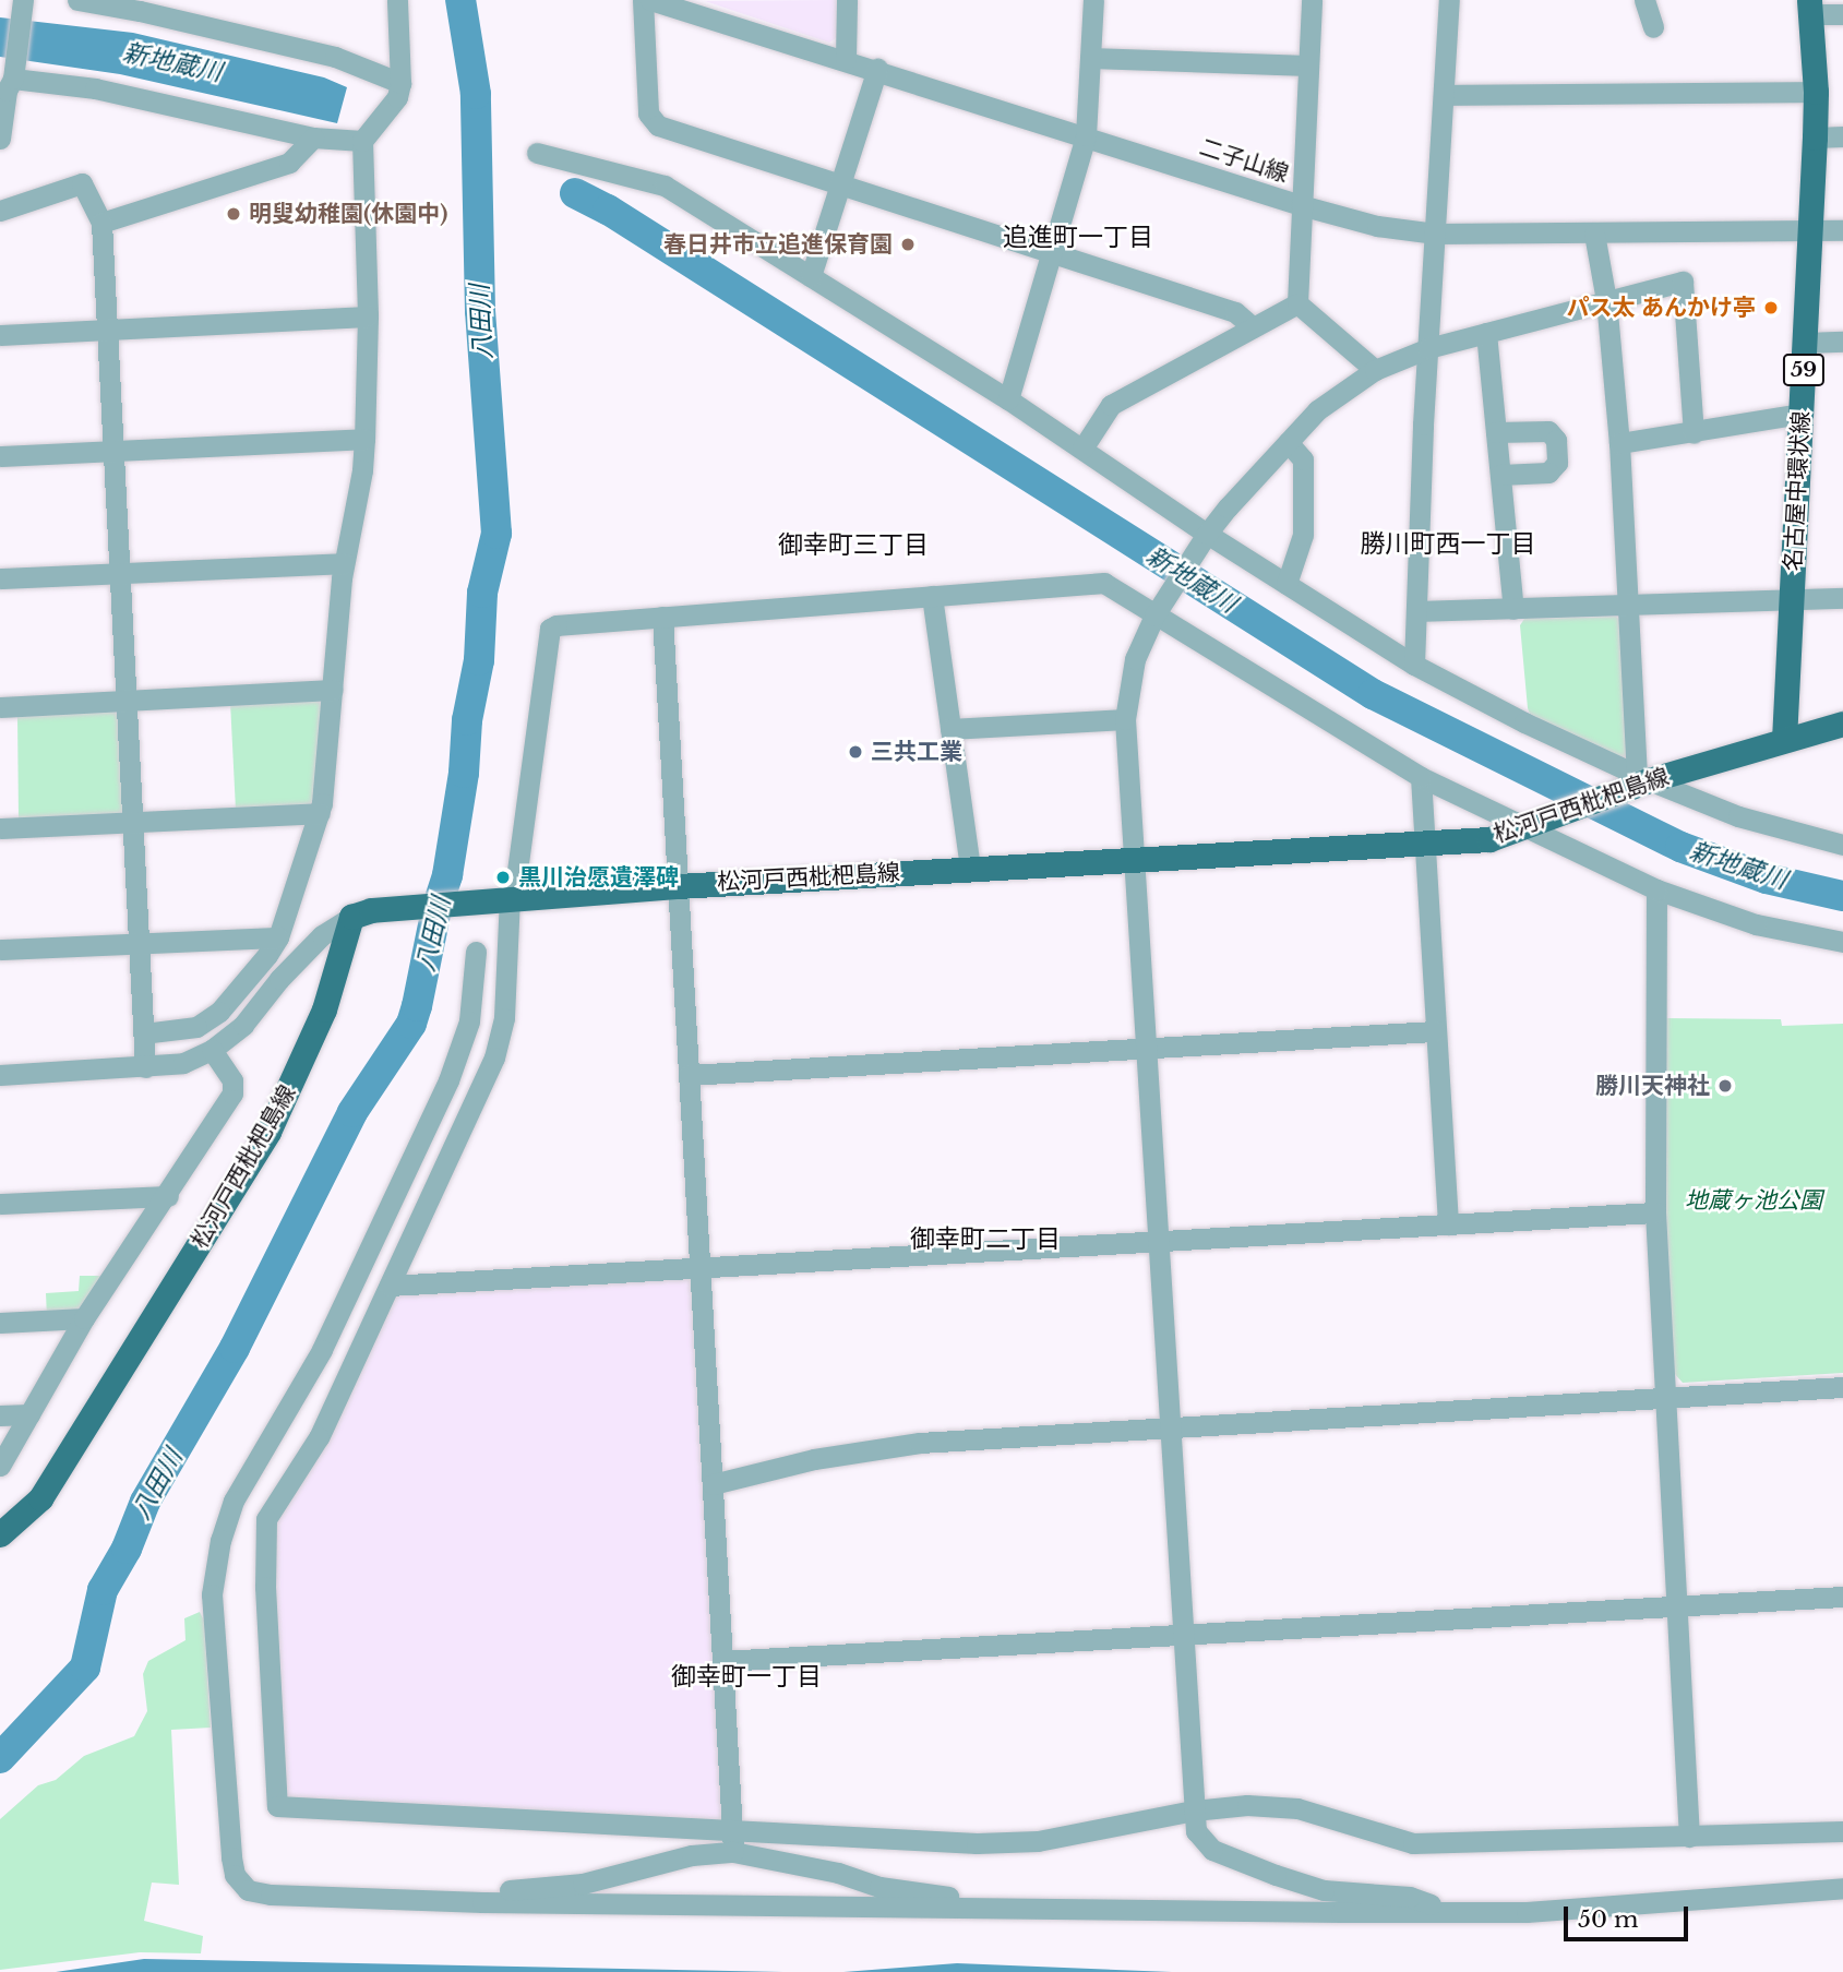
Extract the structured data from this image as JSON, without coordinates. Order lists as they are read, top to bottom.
{
  "streets": {
    "main road": ["59", "名古屋中環状線", "松河戸西枇杷島線"],
    "street": ["二子山線"]
  },
  "crossings": [
    ["二子山線", "名古屋中環状線"],
    ["名古屋中環状線", "松河戸西枇杷島線"]
  ],
  "districts": [
    "追進町一丁目",
    "勝川町西一丁目",
    "御幸町三丁目",
    "御幸町二丁目",
    "御幸町一丁目"
  ],
  "water": ["新地蔵川", "八田川"],
  "parks": ["地蔵ヶ池公園"],
  "places": [
    "明叟幼稚園(休園中)",
    "春日井市立追進保育園",
    "パス太 あんかけ亭",
    "三共工業",
    "黒川治愿遺澤碑",
    "勝川天神社"
  ],
  "scale_bar": "50 m"
}
